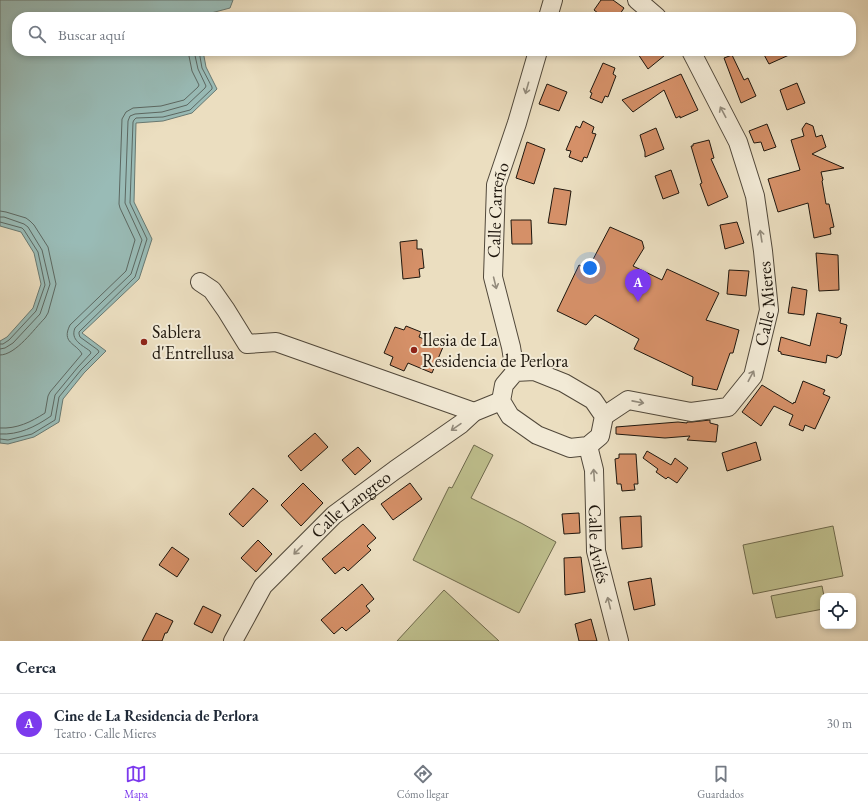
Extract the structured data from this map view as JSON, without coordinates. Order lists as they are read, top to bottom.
{
  "streets": {
    "street": [
      "Calle Carreño",
      "Calle Mieres",
      "Calle Langreo",
      "Calle Avilés"
    ]
  },
  "one_way": ["Calle Carreño", "Calle Langreo", "Calle Avilés"],
  "places": ["Sablera d'Entrellusa", "Ilesia de La Residencia de Perlora"],
  "page": {
    "search": "Buscar aquí",
    "pins": "A",
    "heading": "Cerca",
    "list": [
      {
        "mark": "A",
        "name": "Cine de La Residencia de Perlora",
        "note": "Teatro · Calle Mieres",
        "value": "30 m"
      }
    ],
    "nav": ["Mapa", "Cómo llegar", "Guardados"]
  }
}
